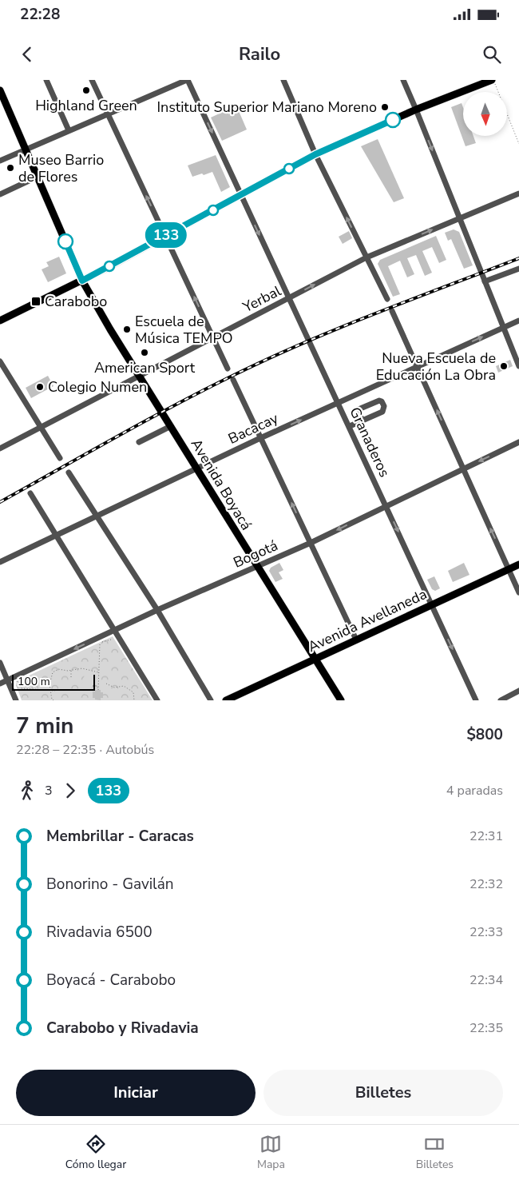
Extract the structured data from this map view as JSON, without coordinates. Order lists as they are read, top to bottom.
{
  "streets": {
    "main road": ["Avenida Boyacá", "Avenida Avellaneda"],
    "street": [
      "Yerbal",
      "Bacacay",
      "Granaderos",
      "Bogotá"
    ]
  },
  "crossings": [
    ["Yerbal", "Granaderos"],
    ["Yerbal", "Avenida Boyacá"],
    ["Bacacay", "Granaderos"],
    ["Bacacay", "Avenida Boyacá"],
    ["Granaderos", "Bogotá"],
    ["Granaderos", "Avenida Avellaneda"],
    ["Avenida Boyacá", "Bogotá"],
    ["Avenida Boyacá", "Avenida Avellaneda"]
  ],
  "one_way": ["Granaderos", "Bogotá"],
  "places": {
    "other": [
      "Highland Green",
      "Instituto Superior Mariano Moreno",
      "Museo Barrio de Flores",
      "Escuela de Música TEMPO",
      "American Sport",
      "Nueva Escuela de Educación La Obra",
      "Colegio Numen"
    ],
    "transit": ["Carabobo"]
  },
  "lines": ["bus line 133"],
  "scale_bar": "100 m",
  "north": "bottom",
  "page": {
    "status": "22:28",
    "header": "Railo",
    "on_map": "133",
    "scale": "100 m",
    "heading": ["7 min", "22:28 – 22:35 · Autobús", "$800"],
    "legs": ["3", "133", "4 paradas"],
    "list": [
      {
        "name": "Membrillar - Caracas",
        "value": "22:31"
      },
      {
        "name": "Bonorino - Gavilán",
        "value": "22:32"
      },
      {
        "name": "Rivadavia 6500",
        "value": "22:33"
      },
      {
        "name": "Boyacá - Carabobo",
        "value": "22:34"
      },
      {
        "name": "Carabobo y Rivadavia",
        "value": "22:35"
      }
    ],
    "buttons": ["Iniciar", "Billetes"],
    "tabs": ["Cómo llegar", "Mapa", "Billetes"]
  }
}
